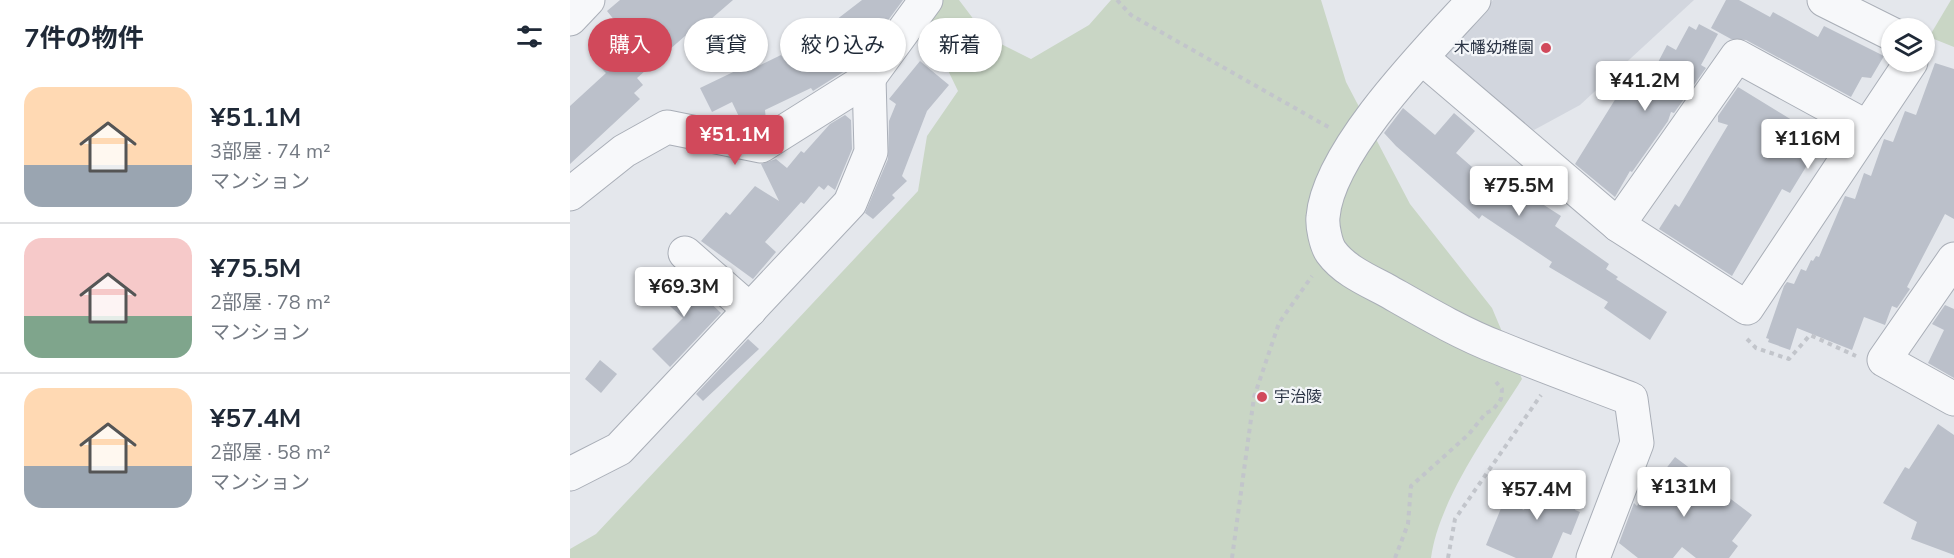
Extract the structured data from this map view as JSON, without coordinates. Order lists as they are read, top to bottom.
{
  "places": ["木幡幼稚園", "宇治陵"],
  "page": {
    "heading": "7件の物件",
    "chip": [
      "購入",
      "賃貸",
      "絞り込み",
      "新着"
    ],
    "price": [
      "¥41.2M",
      "¥51.1M",
      "¥116M",
      "¥75.5M",
      "¥69.3M",
      "¥131M",
      "¥57.4M"
    ],
    "list": [
      {
        "name": "¥51.1M",
        "note": "3部屋 · 74 m² · マンション"
      },
      {
        "name": "¥75.5M",
        "note": "2部屋 · 78 m² · マンション"
      },
      {
        "name": "¥57.4M",
        "note": "2部屋 · 58 m² · マンション"
      }
    ]
  }
}
